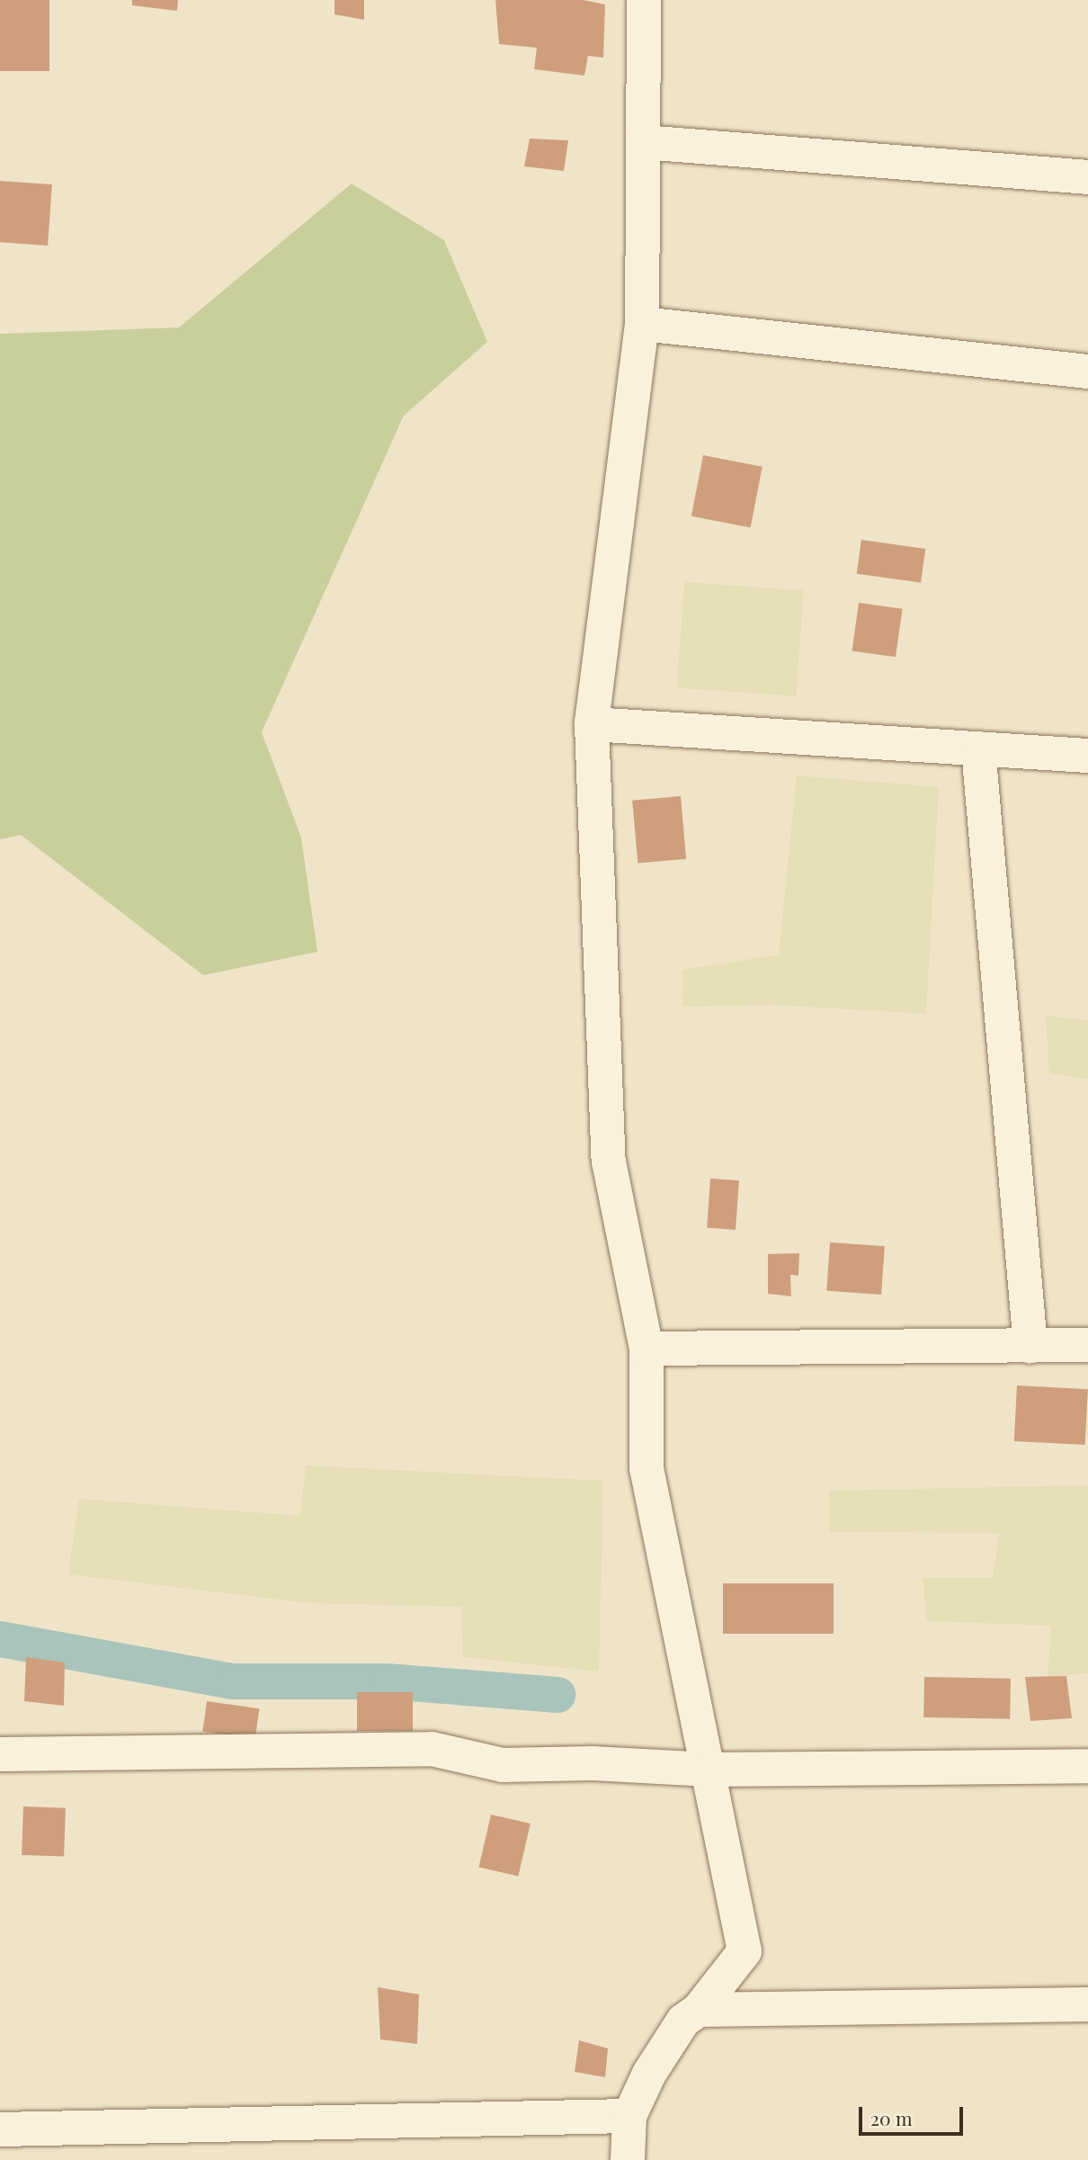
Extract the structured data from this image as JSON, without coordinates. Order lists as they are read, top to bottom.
{
  "scale_bar": "20 m"
}
